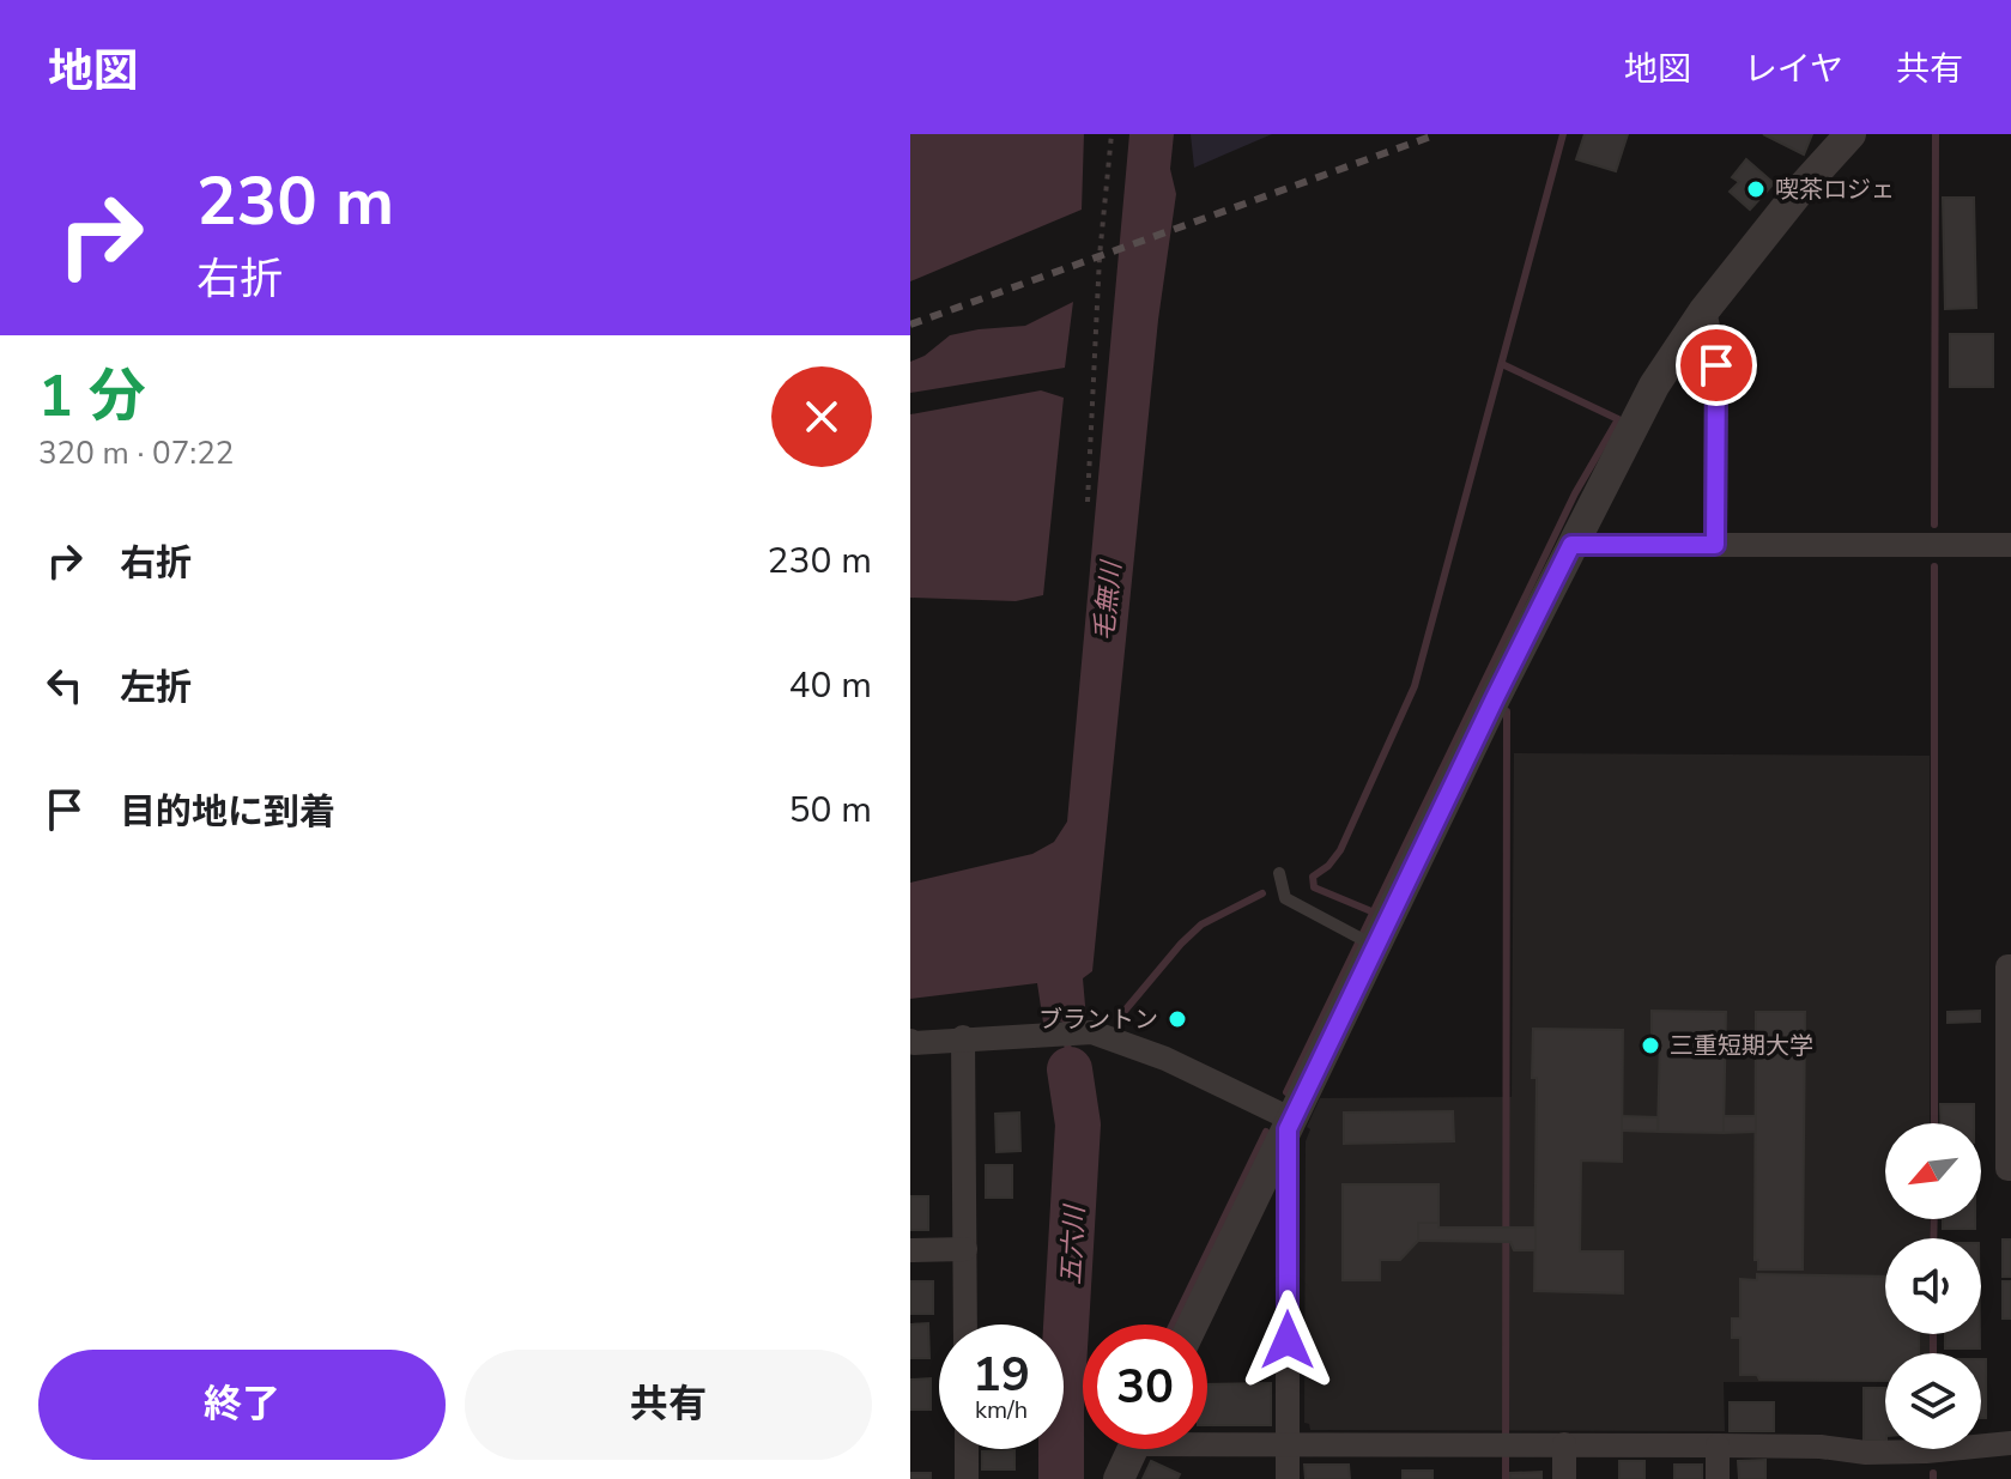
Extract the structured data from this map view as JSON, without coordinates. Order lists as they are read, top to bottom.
{
  "water": ["毛無川", "五六川"],
  "places": ["喫茶ロジェ", "ブラントン", "三重短期大学"],
  "north": "bottom left",
  "page": {
    "header": "地図",
    "nav": ["地図", "レイヤ", "共有"],
    "turn": ["230 m", "右折"],
    "heading": ["1 分", "320 m · 07:22"],
    "list": [
      {
        "name": "右折",
        "value": "230 m"
      },
      {
        "name": "左折",
        "value": "40 m"
      },
      {
        "name": "目的地に到着",
        "value": "50 m"
      }
    ],
    "speed": "19 km/h",
    "limit": "30",
    "buttons": ["終了", "共有"]
  }
}
